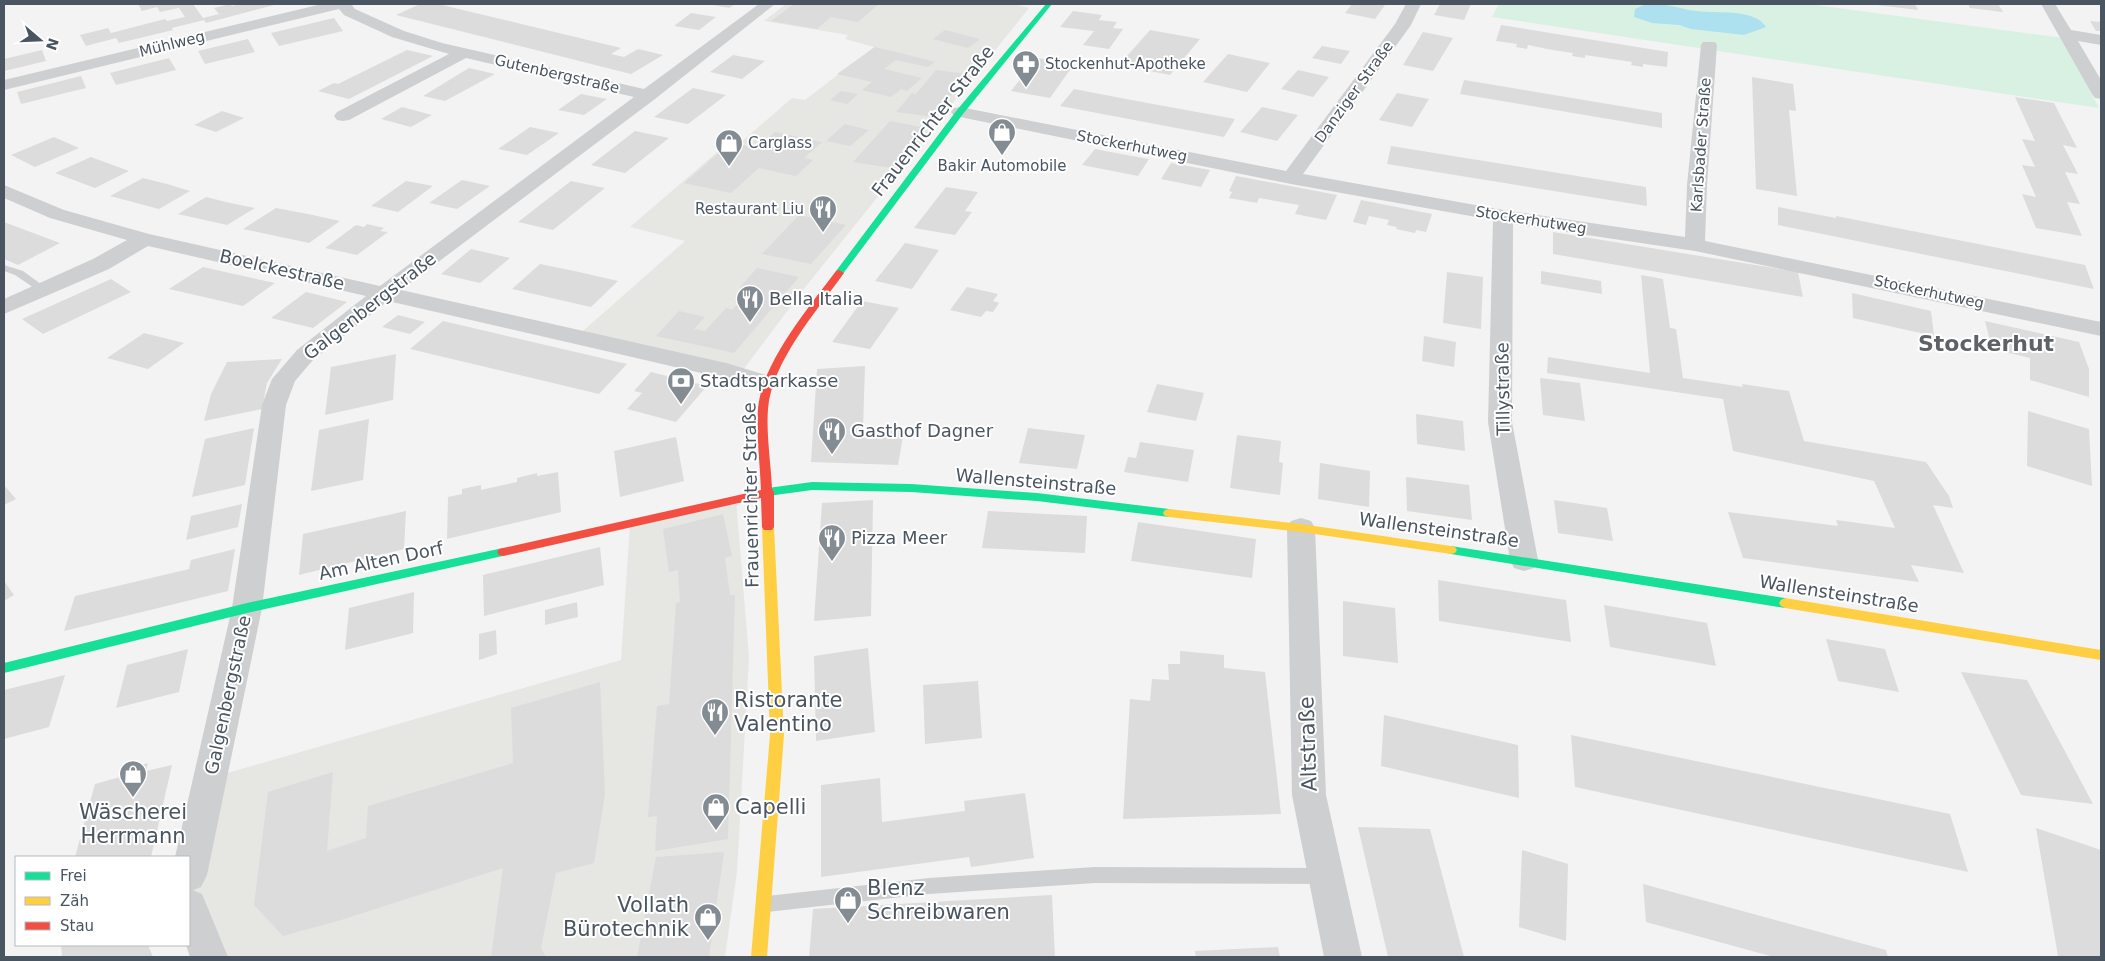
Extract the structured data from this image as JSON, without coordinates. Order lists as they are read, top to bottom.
{
  "streets": {
    "street": [
      "Mühlweg",
      "Gutenbergstraße",
      "Danziger Straße",
      "Frauenrichter Straße",
      "Karlsbader Straße",
      "Stockerhutweg",
      "Boelckestraße",
      "Galgenbergstraße",
      "Tillystraße",
      "Wallensteinstraße",
      "Am Alten Dorf",
      "Altstraße"
    ]
  },
  "crossings": [
    ["Gutenbergstraße", "Galgenbergstraße"],
    ["Danziger Straße", "Stockerhutweg"],
    ["Frauenrichter Straße", "Stockerhutweg"],
    ["Frauenrichter Straße", "Boelckestraße"],
    ["Frauenrichter Straße", "Wallensteinstraße"],
    ["Frauenrichter Straße", "Am Alten Dorf"],
    ["Karlsbader Straße", "Stockerhutweg"],
    ["Stockerhutweg", "Tillystraße"],
    ["Boelckestraße", "Galgenbergstraße"],
    ["Galgenbergstraße", "Am Alten Dorf"],
    ["Tillystraße", "Wallensteinstraße"],
    ["Wallensteinstraße", "Am Alten Dorf"],
    ["Wallensteinstraße", "Altstraße"]
  ],
  "districts": ["Stockerhut"],
  "places": {
    "pharmacy": ["Stockenhut-Apotheke"],
    "shop": [
      "Bakir Automobile",
      "Carglass",
      "Wäscherei Herrmann",
      "Capelli",
      "Blenz Schreibwaren",
      "Vollath Bürotechnik"
    ],
    "restaurant": [
      "Restaurant Liu",
      "Bella Italia",
      "Gasthof Dagner",
      "Pizza Meer",
      "Ristorante Valentino"
    ],
    "bank": ["Stadtsparkasse"]
  },
  "legend": ["Frei", "Zäh", "Stau"],
  "north": "right"
}
